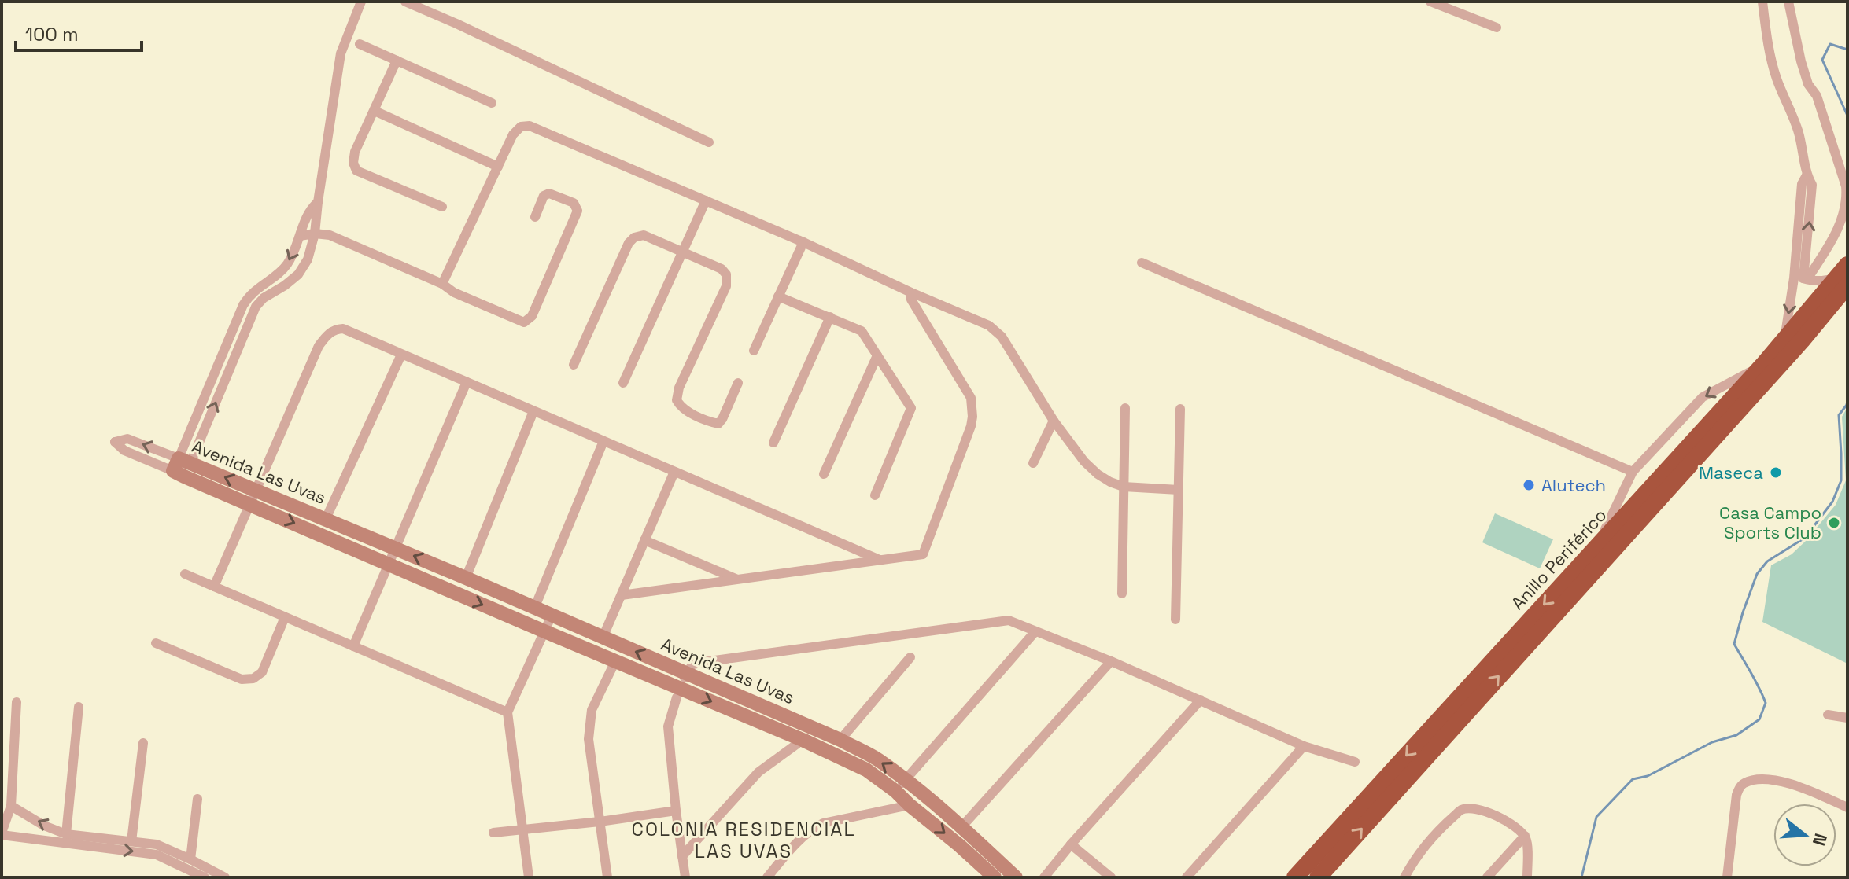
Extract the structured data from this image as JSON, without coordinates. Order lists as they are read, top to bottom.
{
  "streets": {
    "highway": ["Anillo Periférico"],
    "street": ["Avenida Las Uvas"]
  },
  "districts": ["COLONIA RESIDENCIAL LAS UVAS"],
  "places": ["Maseca", "Alutech", "Casa Campo Sports Club"],
  "scale_bar": "100 m",
  "north": "right"
}
